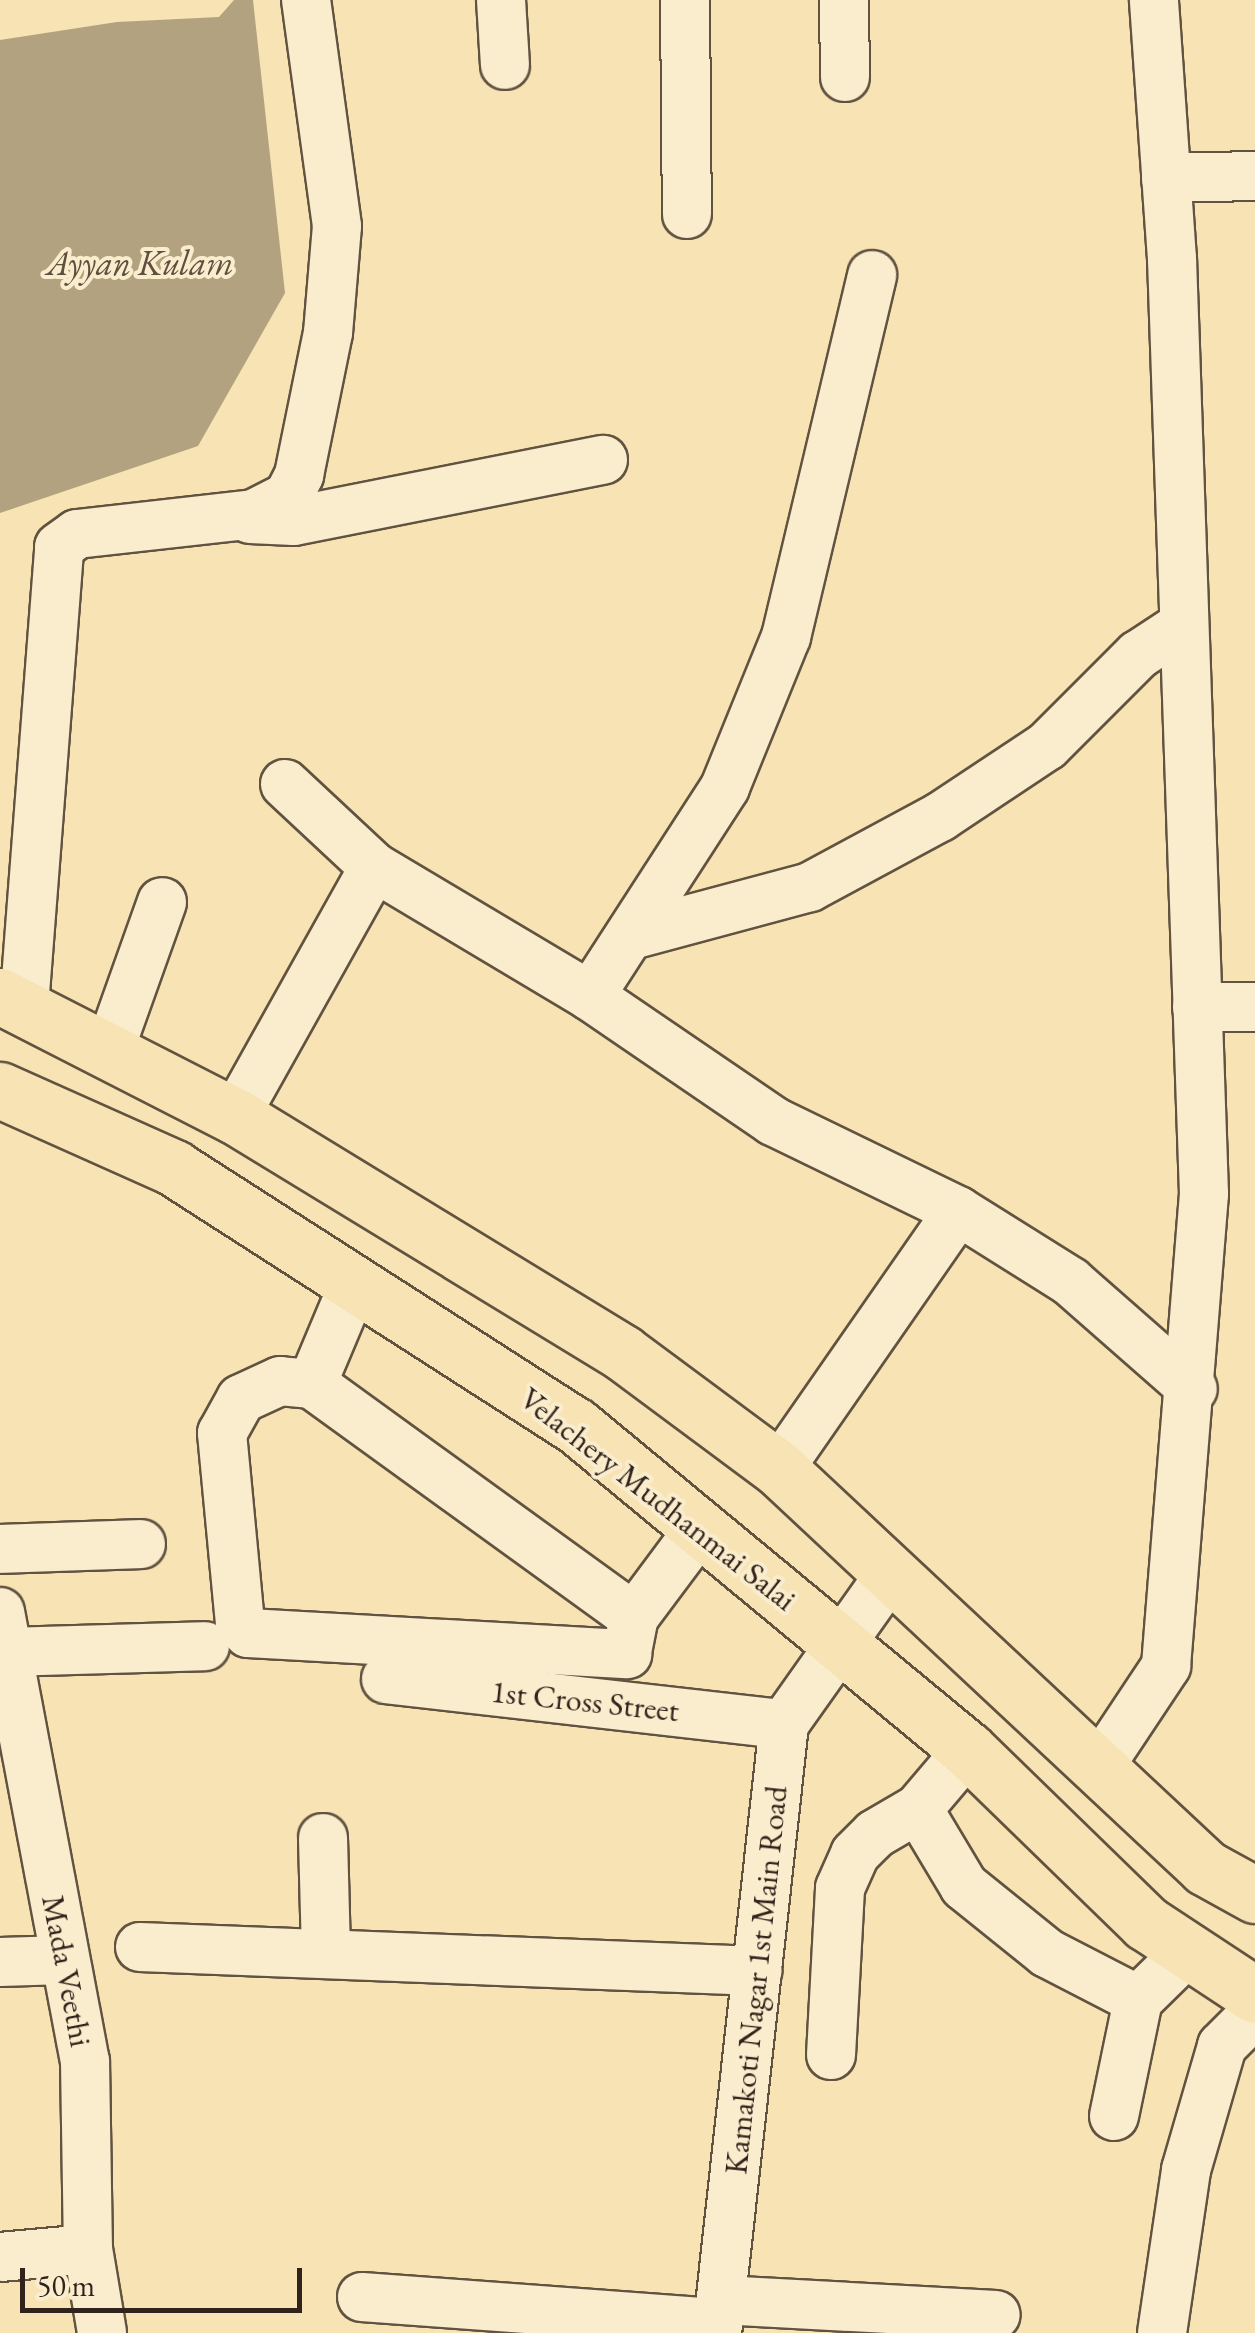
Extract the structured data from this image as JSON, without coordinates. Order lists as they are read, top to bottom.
{
  "streets": {
    "main road": ["Velachery Mudhanmai Salai"],
    "street": ["1st Cross Street", "Mada Veethi", "Kamakoti Nagar 1st Main Road"]
  },
  "crossings": [
    ["Velachery Mudhanmai Salai", "Kamakoti Nagar 1st Main Road"],
    ["1st Cross Street", "Kamakoti Nagar 1st Main Road"]
  ],
  "water": ["Ayyan Kulam"],
  "scale_bar": "50 m"
}
